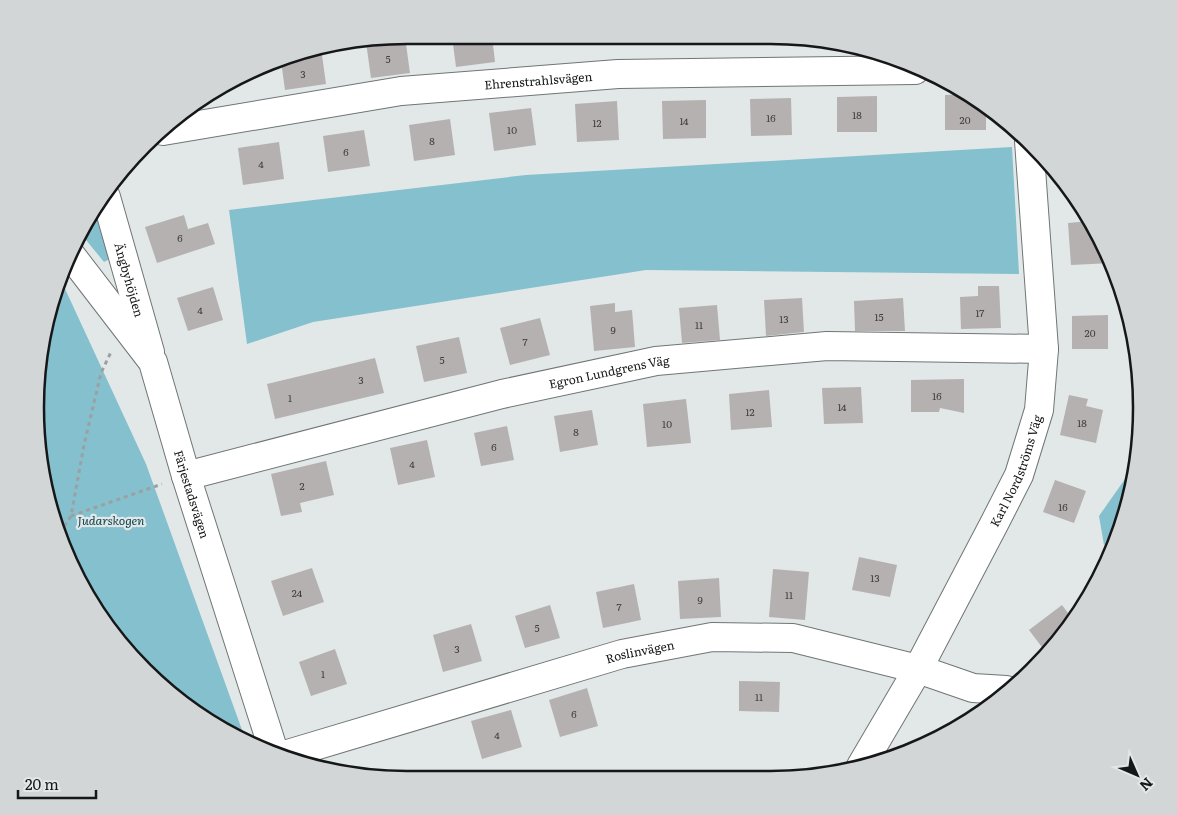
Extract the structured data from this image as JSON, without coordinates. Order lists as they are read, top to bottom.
{
  "streets": {
    "street": [
      "Ehrenstrahlsvägen",
      "Ängbyhöjden",
      "Egron Lundgrens Väg",
      "Karl Nordströms Väg",
      "Färjestadsvägen",
      "Roslinvägen"
    ]
  },
  "crossings": [
    ["Ängbyhöjden", "Färjestadsvägen"],
    ["Egron Lundgrens Väg", "Karl Nordströms Väg"],
    ["Egron Lundgrens Väg", "Färjestadsvägen"],
    ["Karl Nordströms Väg", "Roslinvägen"]
  ],
  "parks": ["Judarskogen"],
  "house_numbers": [
    "5",
    "3",
    "18",
    "16",
    "20",
    "14",
    "12",
    "10",
    "8",
    "6",
    "4",
    "6",
    "4",
    "17",
    "15",
    "13",
    "11",
    "9",
    "20",
    "7",
    "5",
    "3",
    "16",
    "1",
    "14",
    "12",
    "18",
    "10",
    "8",
    "6",
    "4",
    "2",
    "16",
    "13",
    "24",
    "11",
    "9",
    "7",
    "5",
    "3",
    "1",
    "11",
    "6",
    "4"
  ],
  "scale_bar": "20 m",
  "north": "bottom right"
}
